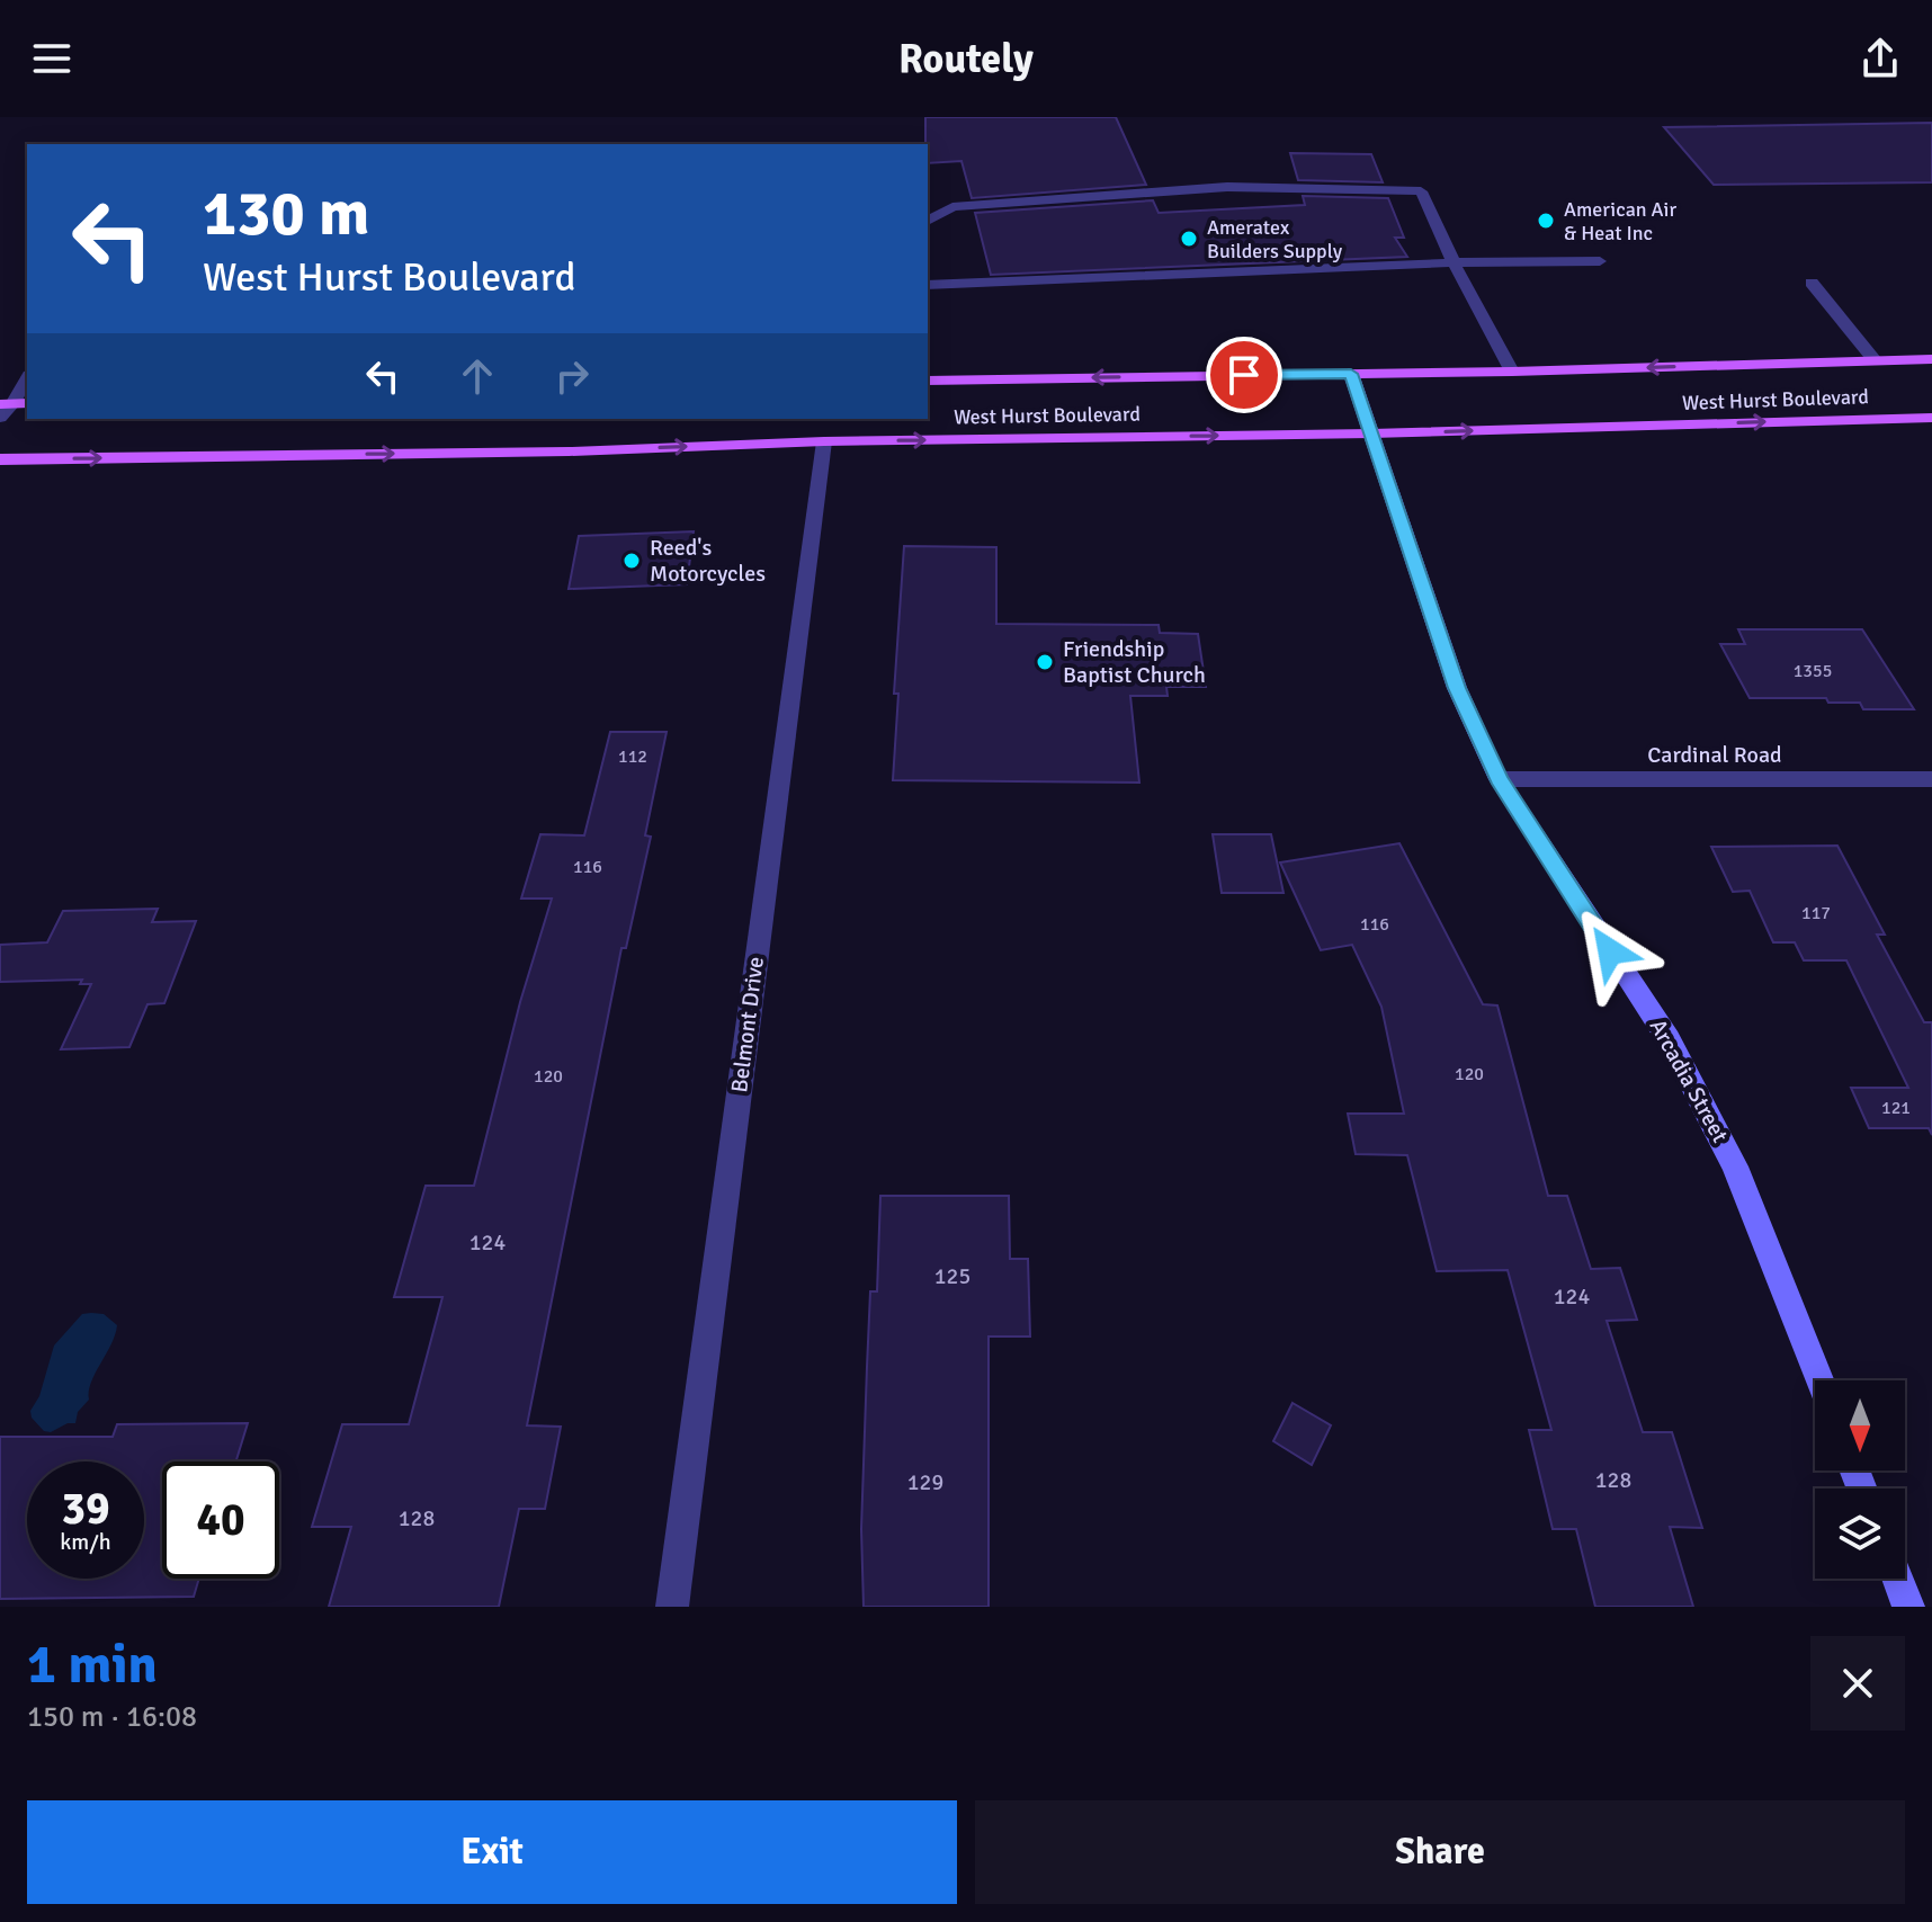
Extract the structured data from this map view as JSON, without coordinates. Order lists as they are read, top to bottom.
{
  "streets": {
    "main road": ["West Hurst Boulevard"],
    "street": ["Cardinal Road", "Belmont Drive", "Arcadia Street"]
  },
  "crossings": [
    ["West Hurst Boulevard", "Belmont Drive"],
    ["West Hurst Boulevard", "Arcadia Street"],
    ["Cardinal Road", "Arcadia Street"]
  ],
  "places": [
    "American Air & Heat Inc",
    "Ameratex Builders Supply",
    "Reed's Motorcycles",
    "Friendship Baptist Church"
  ],
  "house_numbers": [
    "1355",
    "112",
    "116",
    "117",
    "116",
    "120",
    "120",
    "121",
    "124",
    "125",
    "124",
    "128",
    "129",
    "128"
  ],
  "north": "bottom",
  "page": {
    "header": "Routely",
    "turn": ["130 m", "West Hurst Boulevard"],
    "speed": "39 km/h",
    "limit": "40",
    "heading": ["1 min", "150 m · 16:08"],
    "buttons": ["Exit", "Share"]
  }
}
